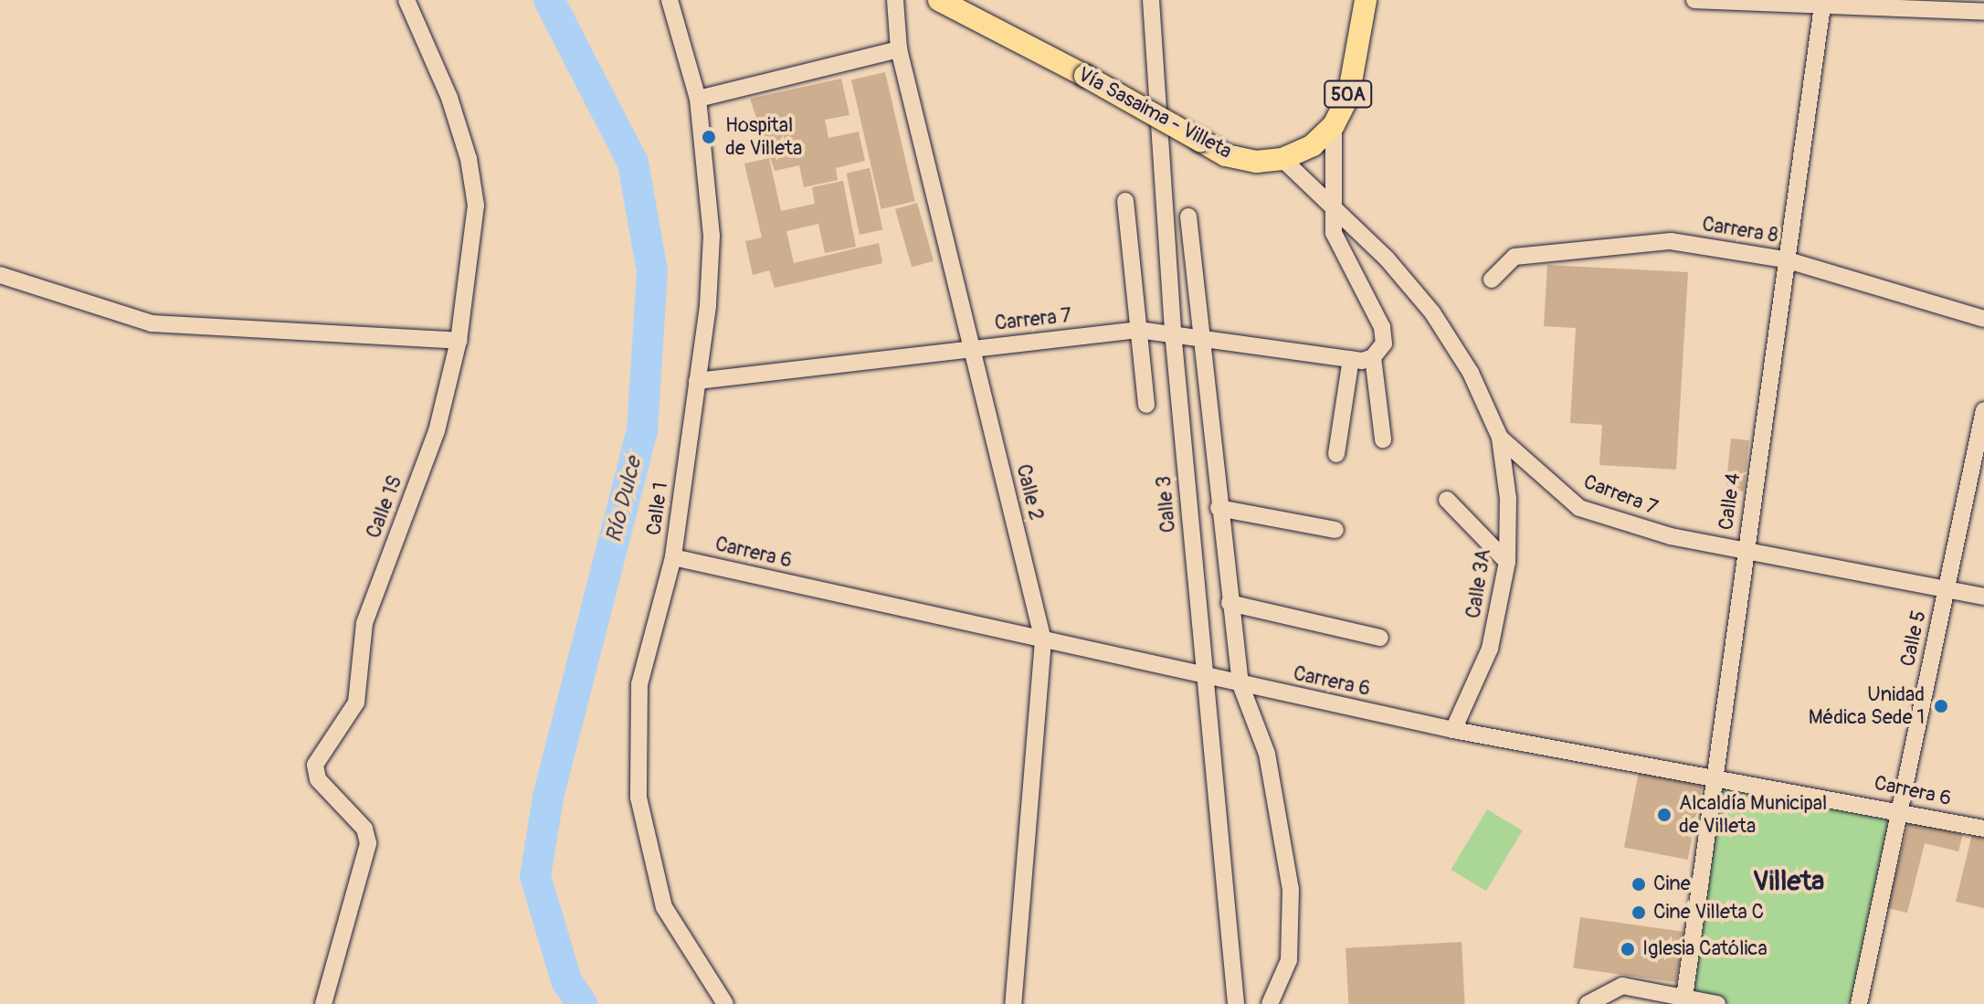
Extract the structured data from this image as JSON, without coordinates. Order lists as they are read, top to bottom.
{
  "streets": {
    "main road": ["50A", "Vía Sasaima - Villeta"],
    "street": [
      "Carrera 8",
      "Carrera 7",
      "Calle 2",
      "Calle 4",
      "Calle 3",
      "Calle 1S",
      "Calle 1",
      "Carrera 6",
      "Calle 3A",
      "Calle 5"
    ]
  },
  "crossings": [
    ["Vía Sasaima - Villeta", "Carrera 7"],
    ["Carrera 8", "Calle 4"],
    ["Carrera 7", "Calle 2"],
    ["Carrera 7", "Calle 4"],
    ["Carrera 7", "Calle 3"],
    ["Carrera 7", "Calle 1"],
    ["Carrera 7", "Calle 3A"],
    ["Carrera 7", "Calle 5"],
    ["Calle 2", "Carrera 6"],
    ["Calle 4", "Carrera 6"],
    ["Calle 3", "Carrera 6"],
    ["Calle 1", "Carrera 6"],
    ["Carrera 6", "Calle 3A"],
    ["Carrera 6", "Calle 5"]
  ],
  "districts": ["Villeta"],
  "water": ["Río Dulce"],
  "places": [
    "Hospital de Villeta",
    "Unidad Médica Sede 1",
    "Alcaldía Municipal de Villeta",
    "Cine",
    "Cine Villeta C",
    "Iglesia Católica"
  ]
}
